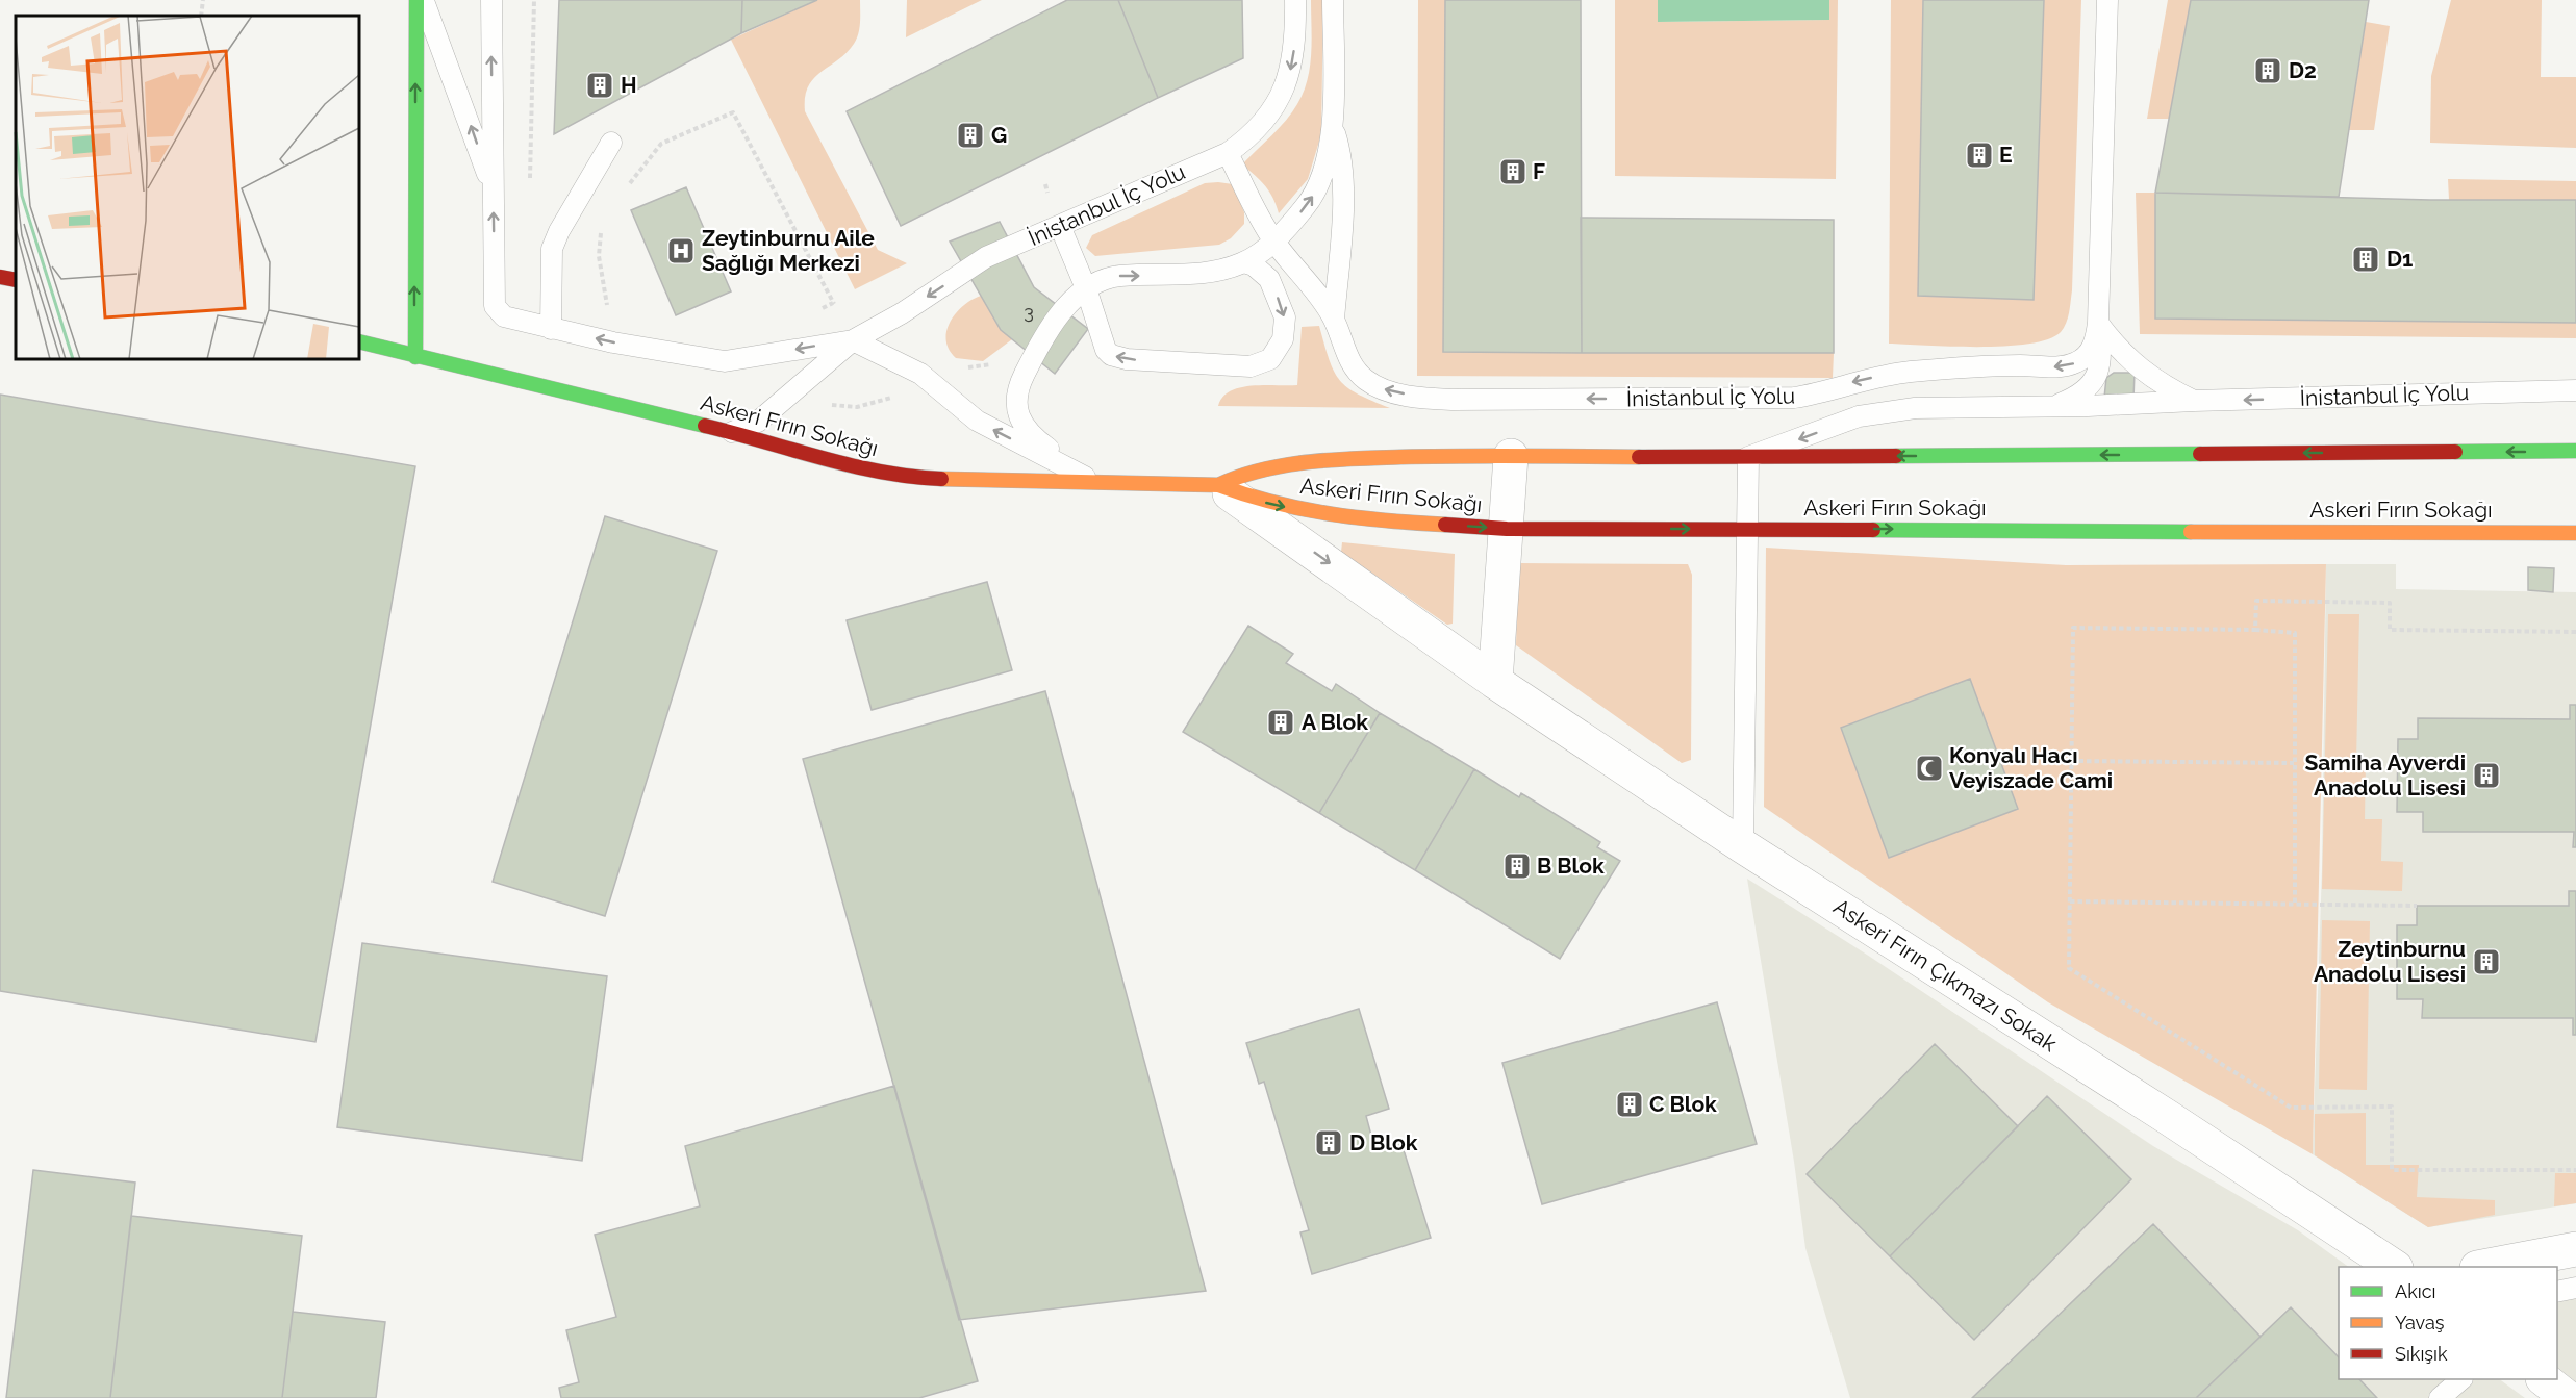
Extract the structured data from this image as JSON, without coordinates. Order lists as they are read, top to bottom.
{
  "streets": {
    "street": ["Askeri Fırın Sokağı", "Askeri Fırın Çıkmazı Sokak"],
    "lane": ["İnistanbul İç Yolu"]
  },
  "crossings": [
    ["İnistanbul İç Yolu", "Askeri Fırın Sokağı"],
    ["Askeri Fırın Sokağı", "Askeri Fırın Çıkmazı Sokak"]
  ],
  "places": {
    "building": [
      "D2",
      "H",
      "G",
      "E",
      "F",
      "D1",
      "A Blok",
      "Samiha Ayverdi Anadolu Lisesi",
      "B Blok",
      "Zeytinburnu Anadolu Lisesi",
      "C Blok",
      "D Blok"
    ],
    "hospital": ["Zeytinburnu Aile Sağlığı Merkezi"],
    "mosque": ["Konyalı Hacı Veyiszade Cami"]
  },
  "house_numbers": ["3"],
  "legend": ["Akıcı", "Yavaş", "Sıkışık"]
}
